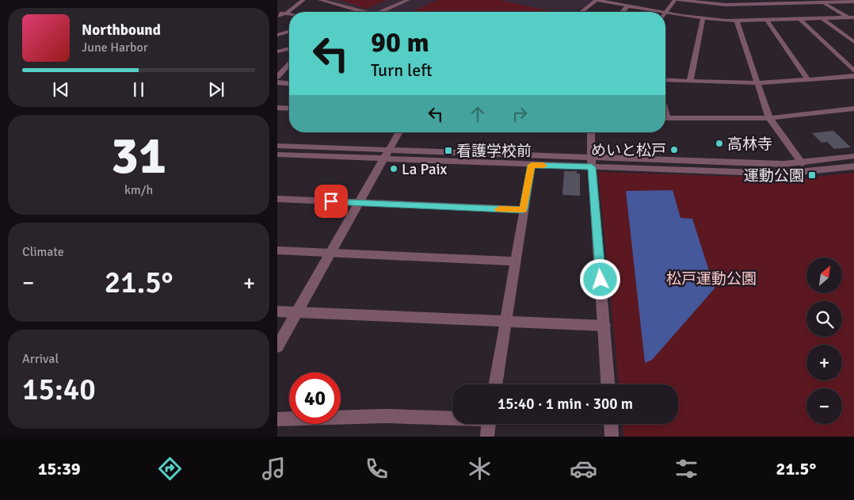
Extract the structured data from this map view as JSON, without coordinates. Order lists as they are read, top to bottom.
{
  "parks": ["松戸運動公園"],
  "places": {
    "other": ["高林寺", "めいと松戸", "La Paix"],
    "transit": ["看護学校前", "運動公園"]
  },
  "north": "top right",
  "page": {
    "turn": ["90 m", "Turn left"],
    "song": ["Northbound", "June Harbor"],
    "tile": [
      ["31", "km/h"],
      "Climate",
      ["Arrival", "15:40"]
    ],
    "map_buttons": ["+", "−"],
    "heat": ["−", "21.5°", "+"],
    "limit": "40",
    "trip": "15:40 · 1 min · 300 m",
    "tabs": ["15:39", "21.5°"]
  }
}
